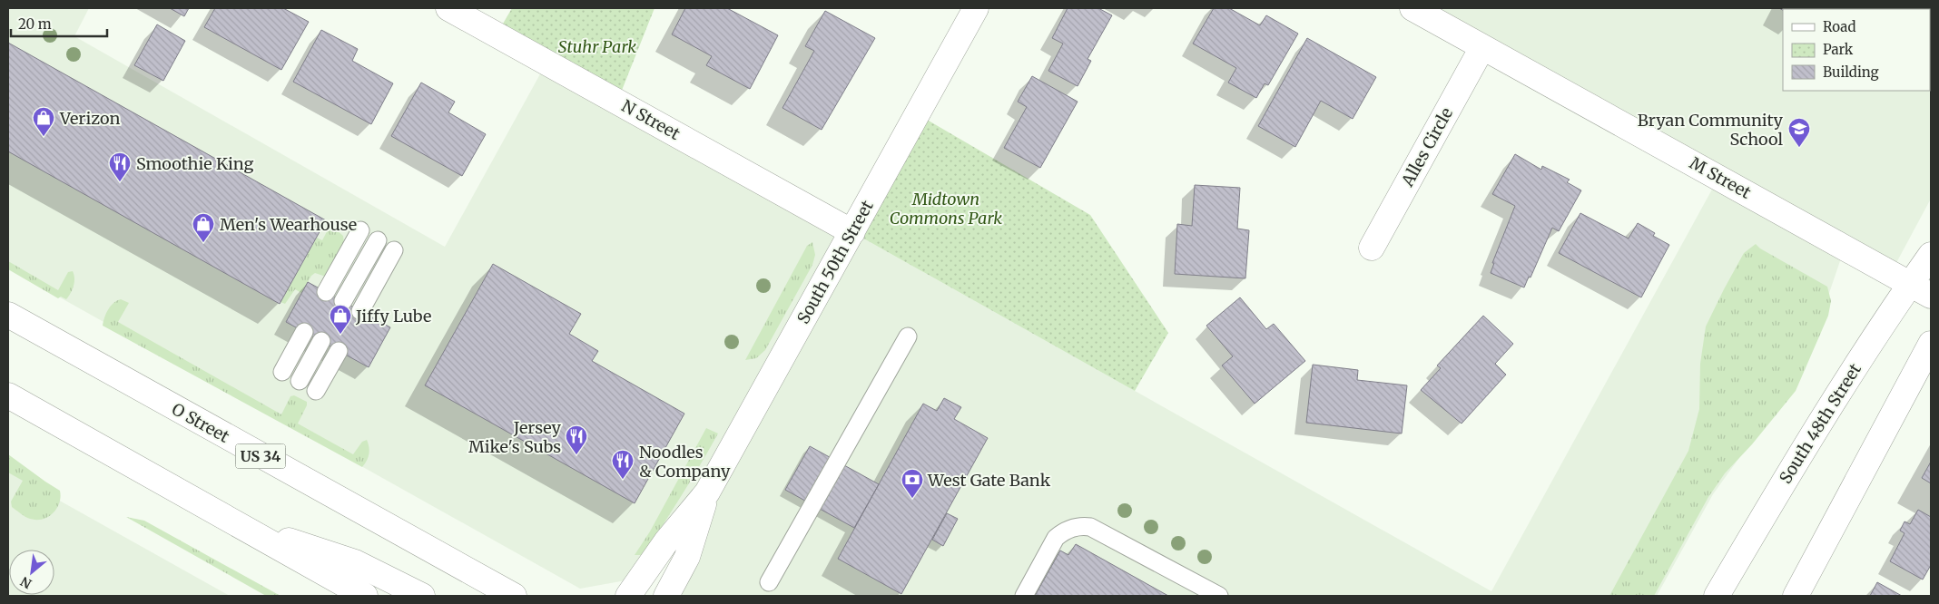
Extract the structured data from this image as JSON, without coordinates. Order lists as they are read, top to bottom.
{
  "streets": {
    "street": [
      "N Street",
      "Alles Circle",
      "M Street",
      "South 50th Street",
      "O Street",
      "South 48th Street",
      "US 34"
    ]
  },
  "crossings": [
    ["N Street", "South 50th Street"],
    ["Alles Circle", "M Street"],
    ["M Street", "South 48th Street"]
  ],
  "parks": ["Stuhr Park", "Midtown Commons Park"],
  "places": {
    "shop": ["Verizon", "Men's Wearhouse", "Jiffy Lube"],
    "school or university": ["Bryan Community School"],
    "restaurant": ["Smoothie King", "Jersey Mike's Subs", "Noodles & Company"],
    "bank": ["West Gate Bank"]
  },
  "legend": ["Road", "Park", "Building"],
  "scale_bar": "20 m",
  "north": "bottom left"
}
